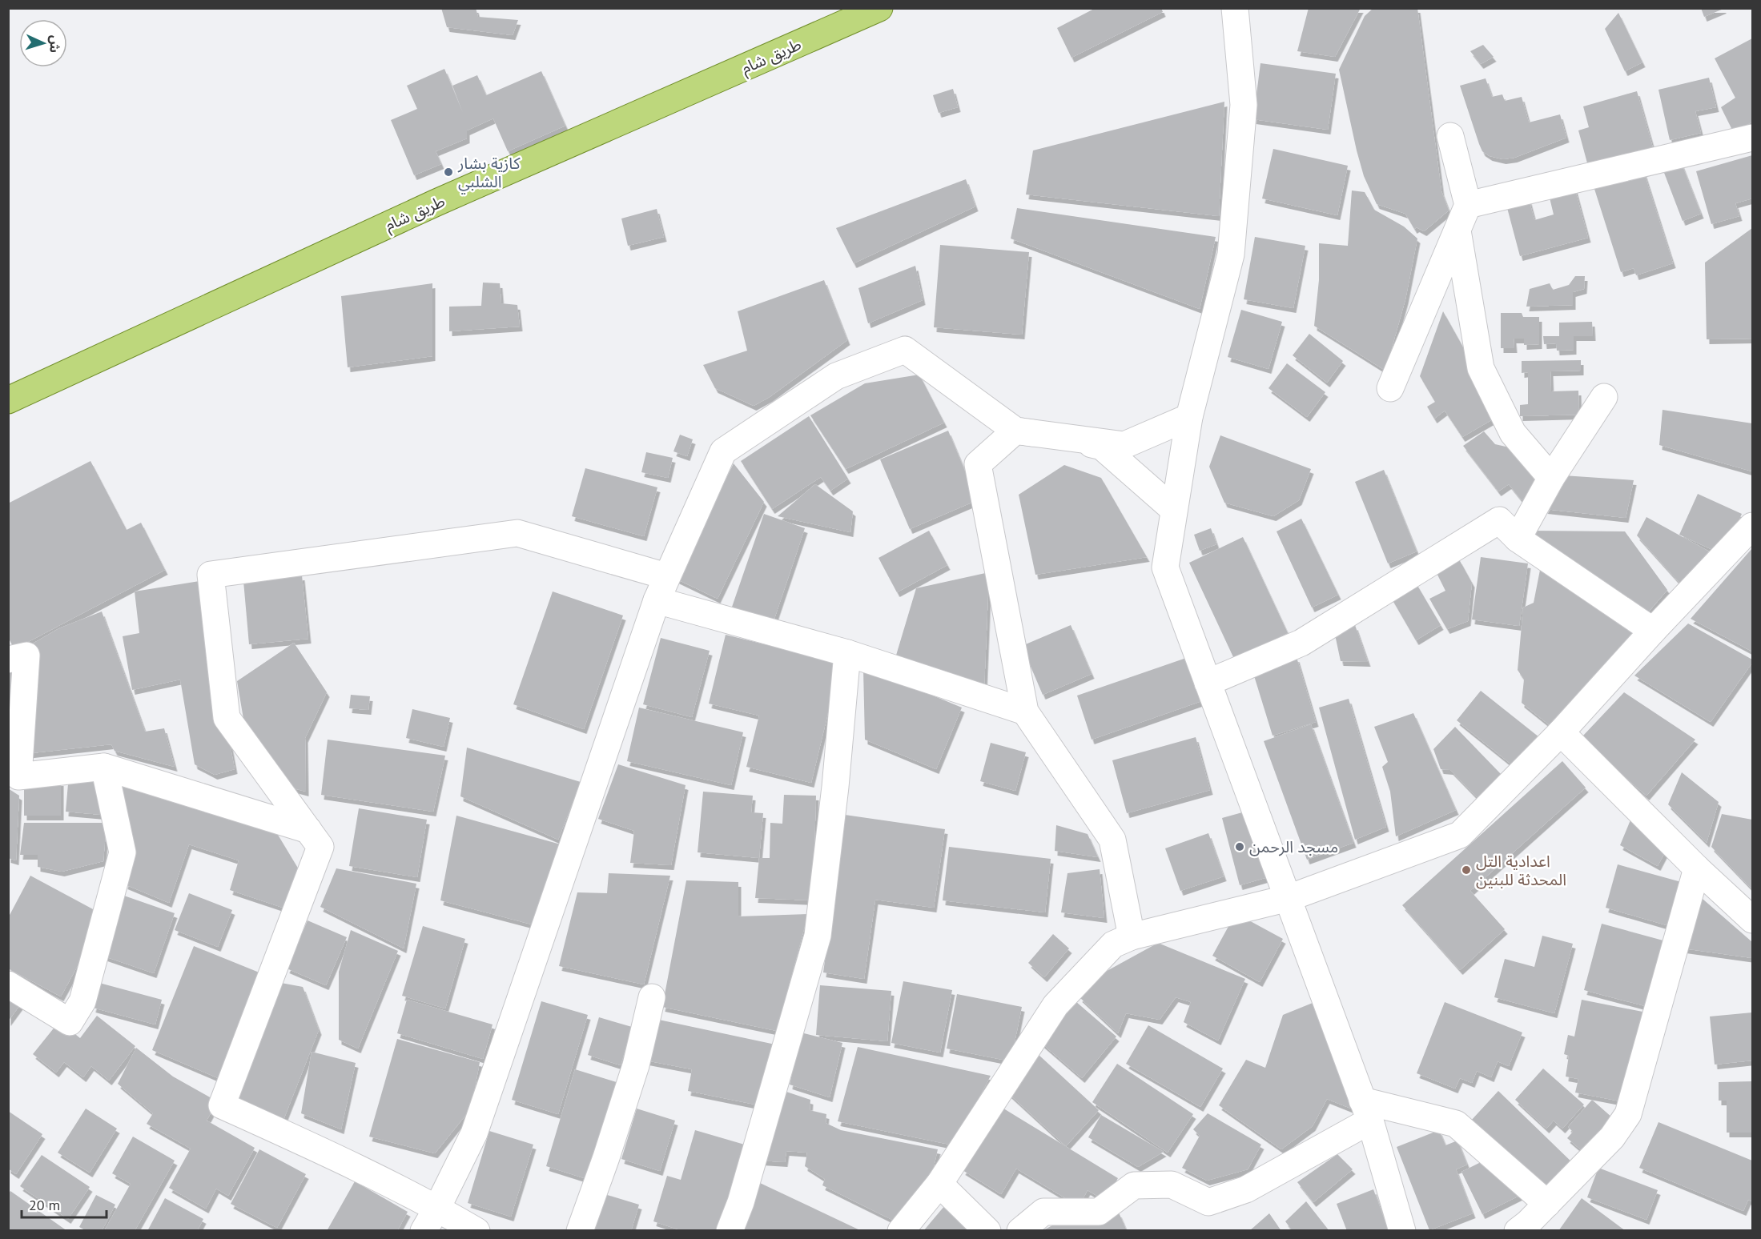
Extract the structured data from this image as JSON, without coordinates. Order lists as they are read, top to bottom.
{
  "streets": {
    "main road": ["طريق شام"]
  },
  "places": ["كازية بشار الشلبي", "مسجد الرحمن", "اعدادية التل المحدثة للبنين"],
  "scale_bar": "20 m",
  "north": "right"
}
